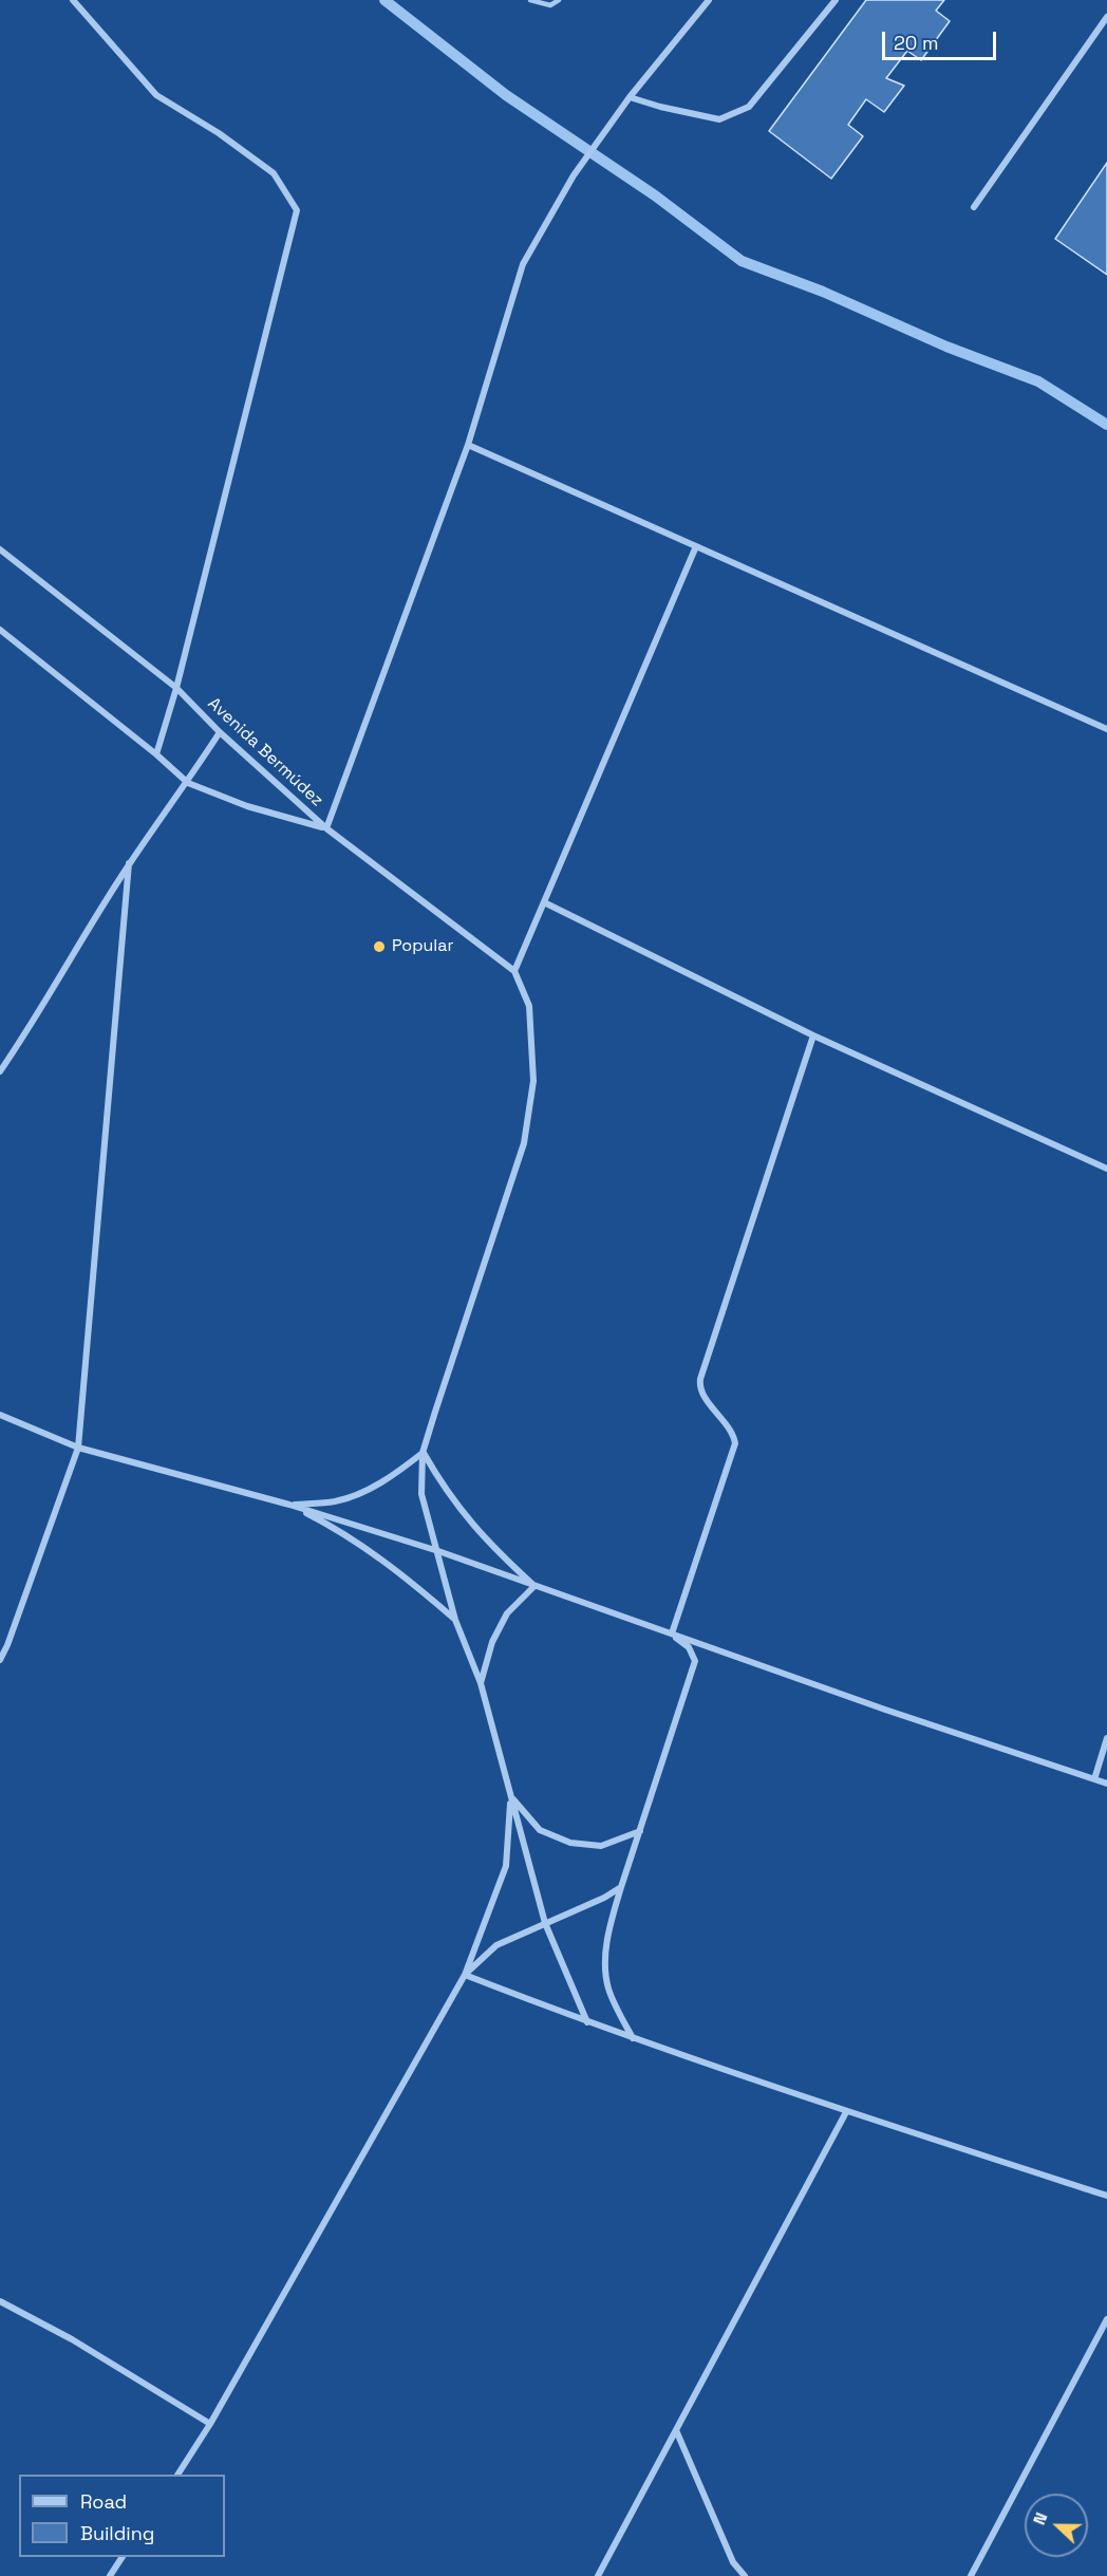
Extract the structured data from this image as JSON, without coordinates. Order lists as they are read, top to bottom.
{
  "streets": {
    "street": ["Avenida Bermúdez"]
  },
  "places": ["Popular"],
  "legend": ["Road", "Building"],
  "scale_bar": "20 m",
  "north": "left"
}
